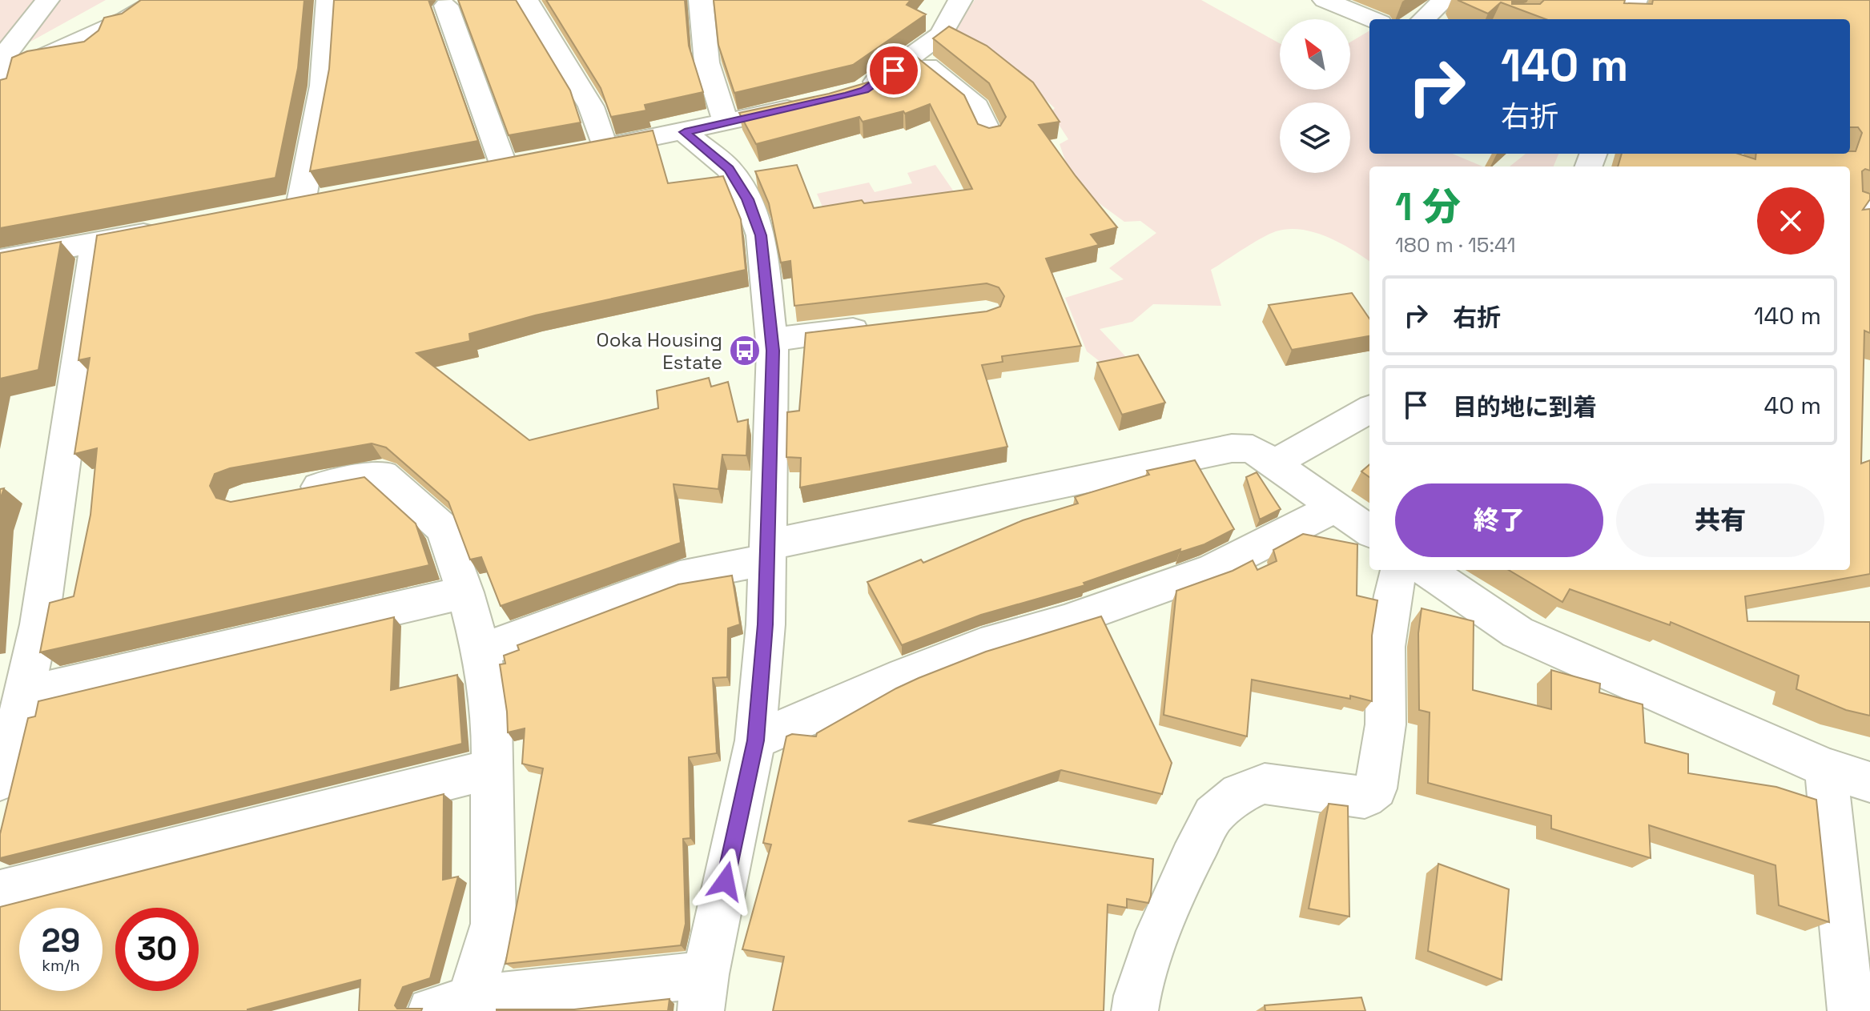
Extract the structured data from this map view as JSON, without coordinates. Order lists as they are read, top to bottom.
{
  "places": {
    "bus stop": ["Ooka Housing Estate"]
  },
  "north": "top left",
  "page": {
    "turn": ["140 m", "右折"],
    "heading": ["1 分", "180 m · 15:41"],
    "list": [
      {
        "name": "右折",
        "value": "140 m"
      },
      {
        "name": "目的地に到着",
        "value": "40 m"
      }
    ],
    "buttons": ["終了", "共有"],
    "speed": "29 km/h",
    "limit": "30"
  }
}
